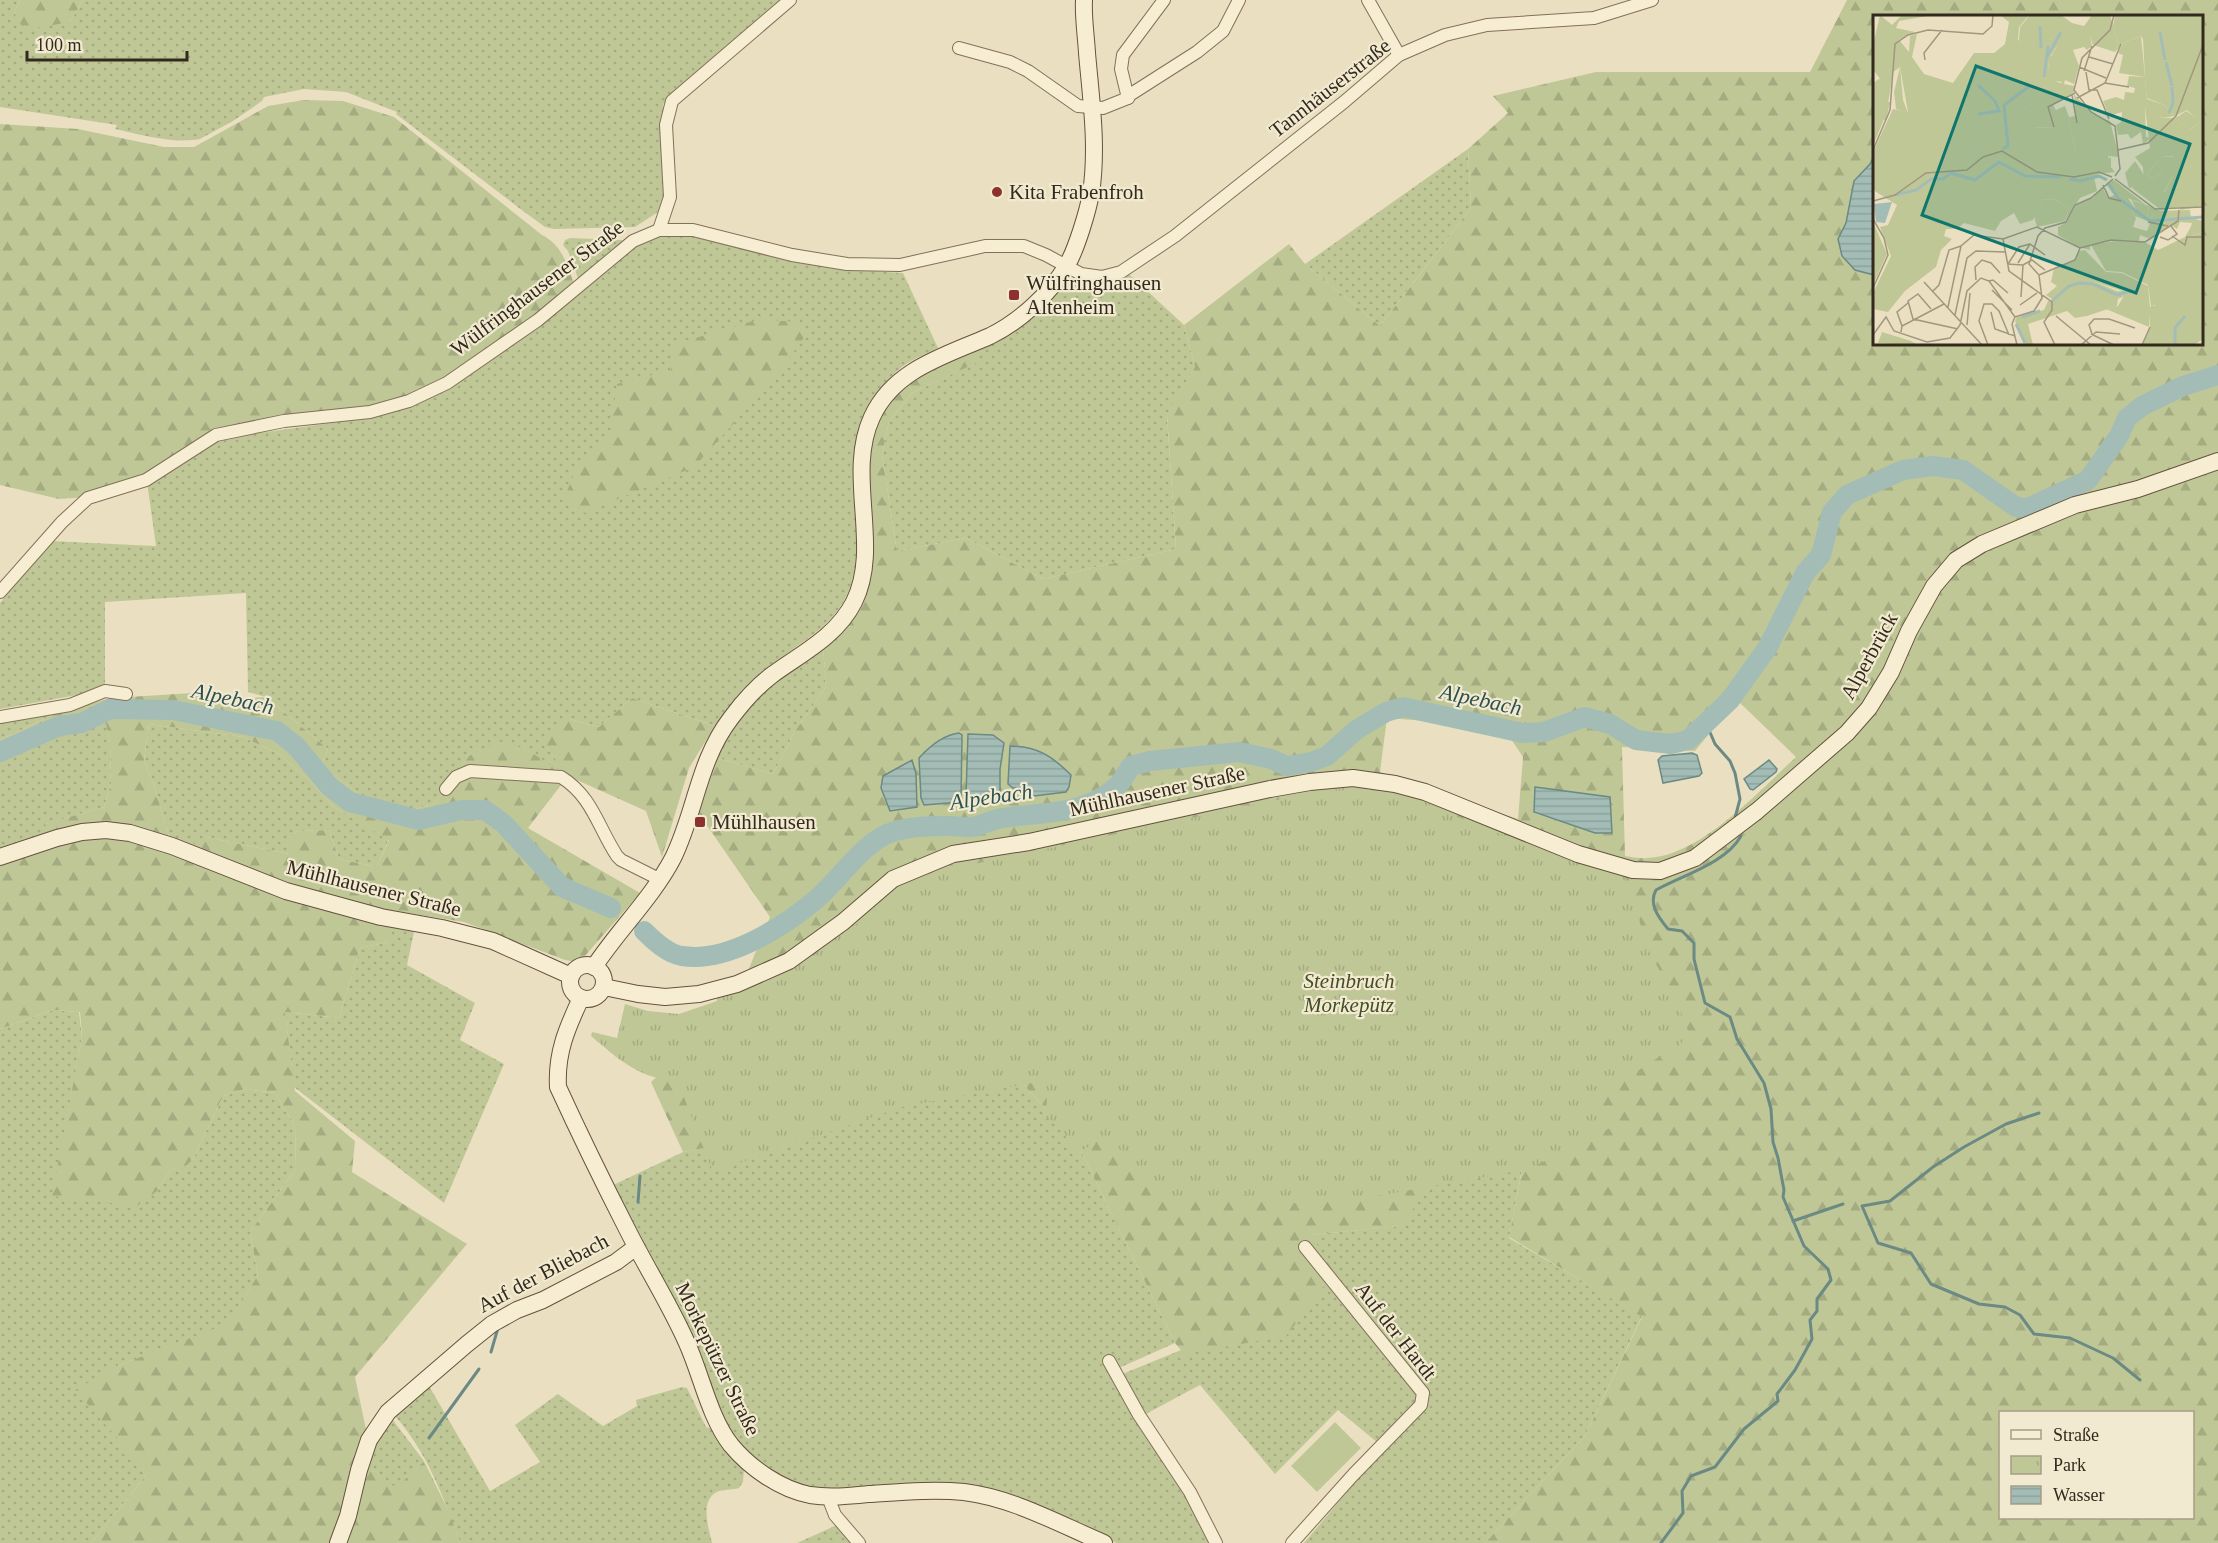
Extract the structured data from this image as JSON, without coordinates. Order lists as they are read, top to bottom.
{
  "streets": {
    "main road": [
      "Alperbrück",
      "Mühlhausener Straße",
      "Auf der Bliebach",
      "Morkepützer Straße"
    ],
    "street": ["Tannhäuserstraße", "Wülfringhausener Straße", "Auf der Hardt"]
  },
  "crossings": [
    ["Tannhäuserstraße", "Wülfringhausener Straße"],
    ["Alperbrück", "Mühlhausener Straße"],
    ["Mühlhausener Straße", "Morkepützer Straße"],
    ["Auf der Bliebach", "Morkepützer Straße"]
  ],
  "water": ["Alpebach"],
  "parks": ["Steinbruch Morkepütz"],
  "places": {
    "other": ["Kita Frabenfroh"],
    "transit": ["Wülfringhausen Altenheim", "Mühlhausen"]
  },
  "legend": ["Straße", "Park", "Wasser"],
  "scale_bar": "100 m"
}
